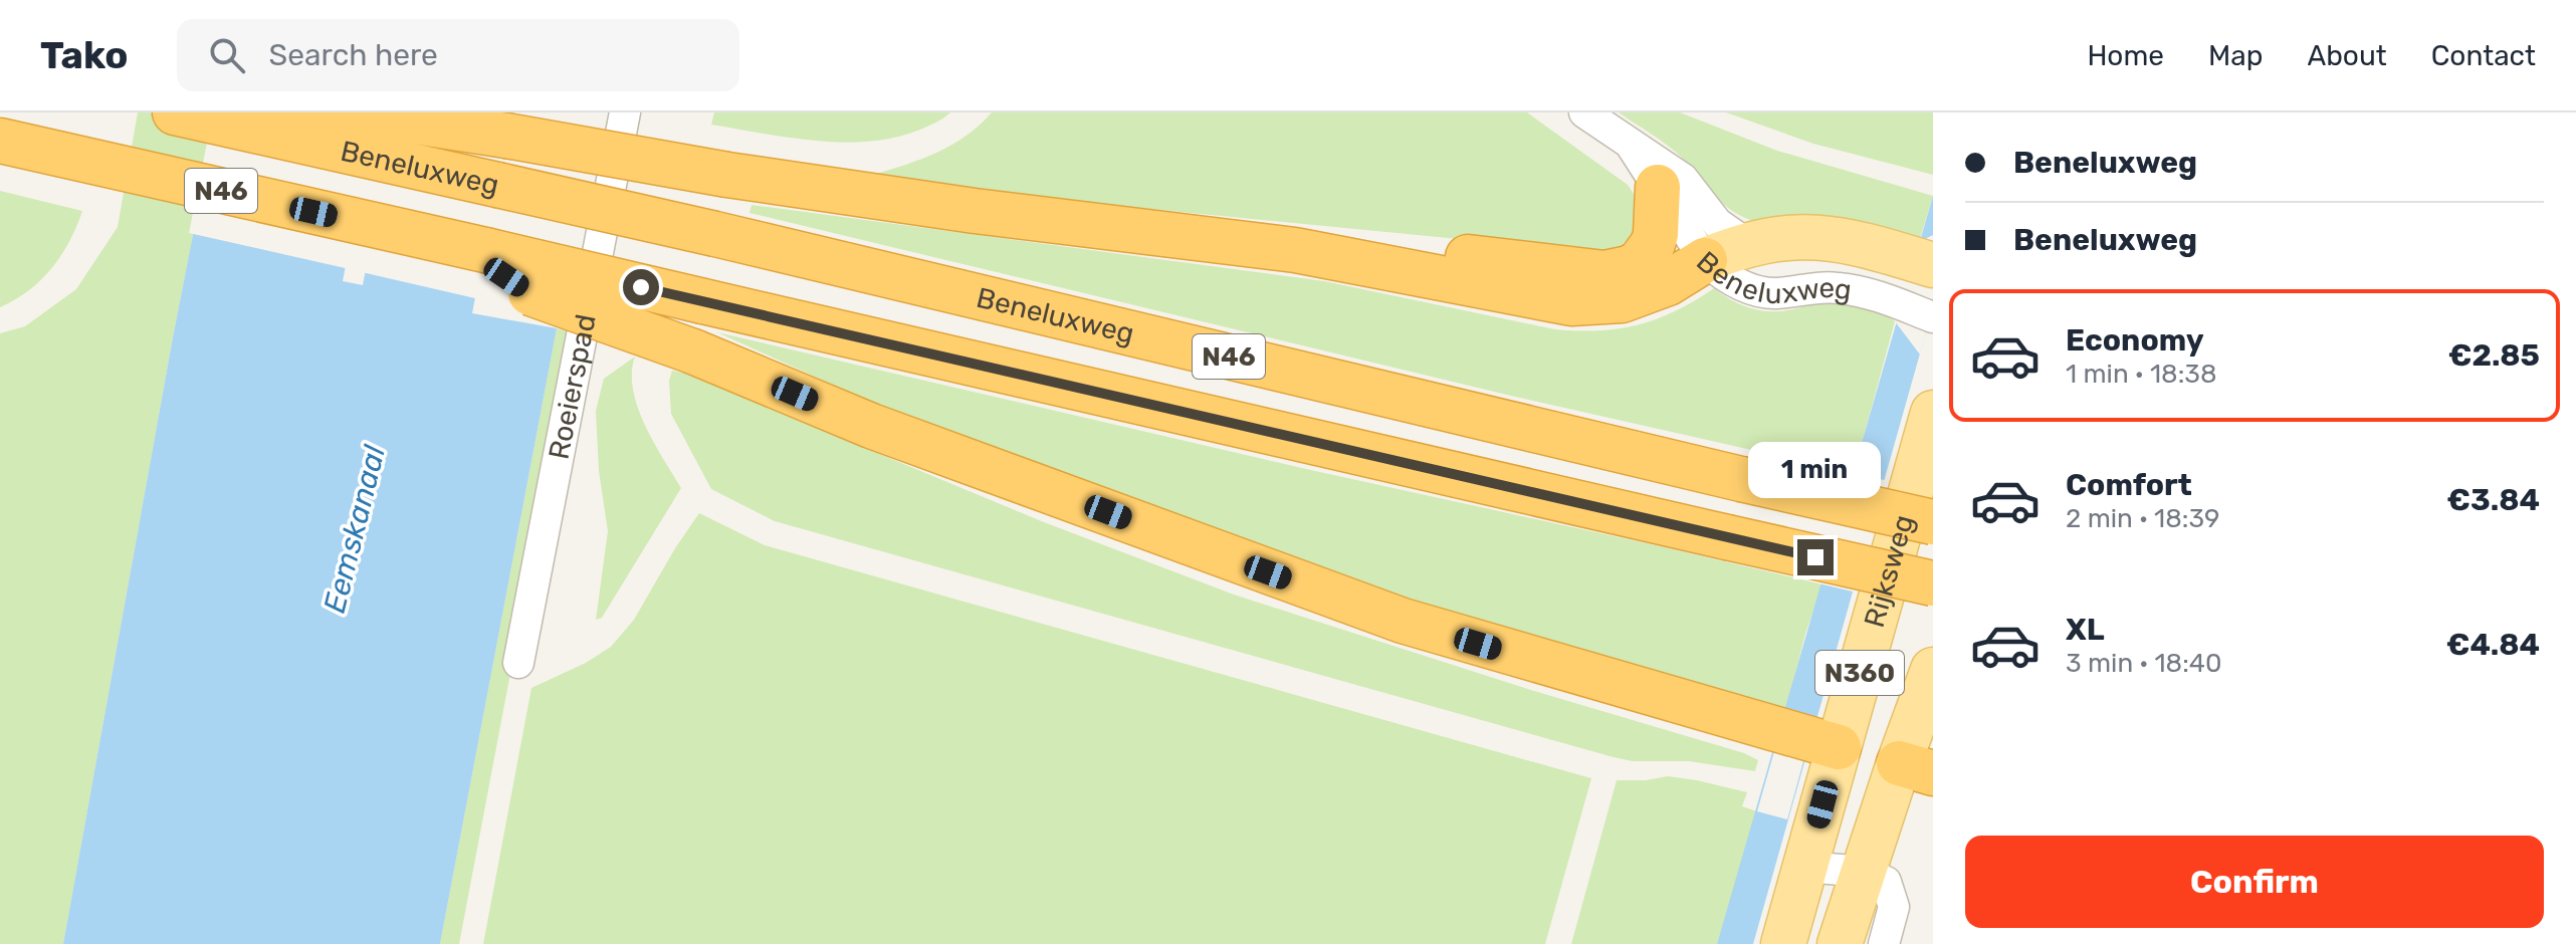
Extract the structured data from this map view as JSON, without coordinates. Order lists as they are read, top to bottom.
{
  "streets": {
    "highway": ["Beneluxweg", "N46"],
    "main road": ["Rijksweg", "N360"],
    "street": ["Roeierspad"]
  },
  "crossings": [
    ["Beneluxweg", "N46"],
    ["N46", "Rijksweg"],
    ["N46", "N360"]
  ],
  "water": ["Eemskanaal"],
  "page": {
    "header": "Tako",
    "search": "Search here",
    "nav": [
      "Home",
      "Map",
      "About",
      "Contact"
    ],
    "banner": ["Beneluxweg", "Beneluxweg"],
    "list": [
      {
        "name": "Economy",
        "note": "1 min · 18:38",
        "value": "€2.85"
      },
      {
        "name": "Comfort",
        "note": "2 min · 18:39",
        "value": "€3.84"
      },
      {
        "name": "XL",
        "note": "3 min · 18:40",
        "value": "€4.84"
      }
    ],
    "bubble": "1 min",
    "buttons": "Confirm"
  }
}
